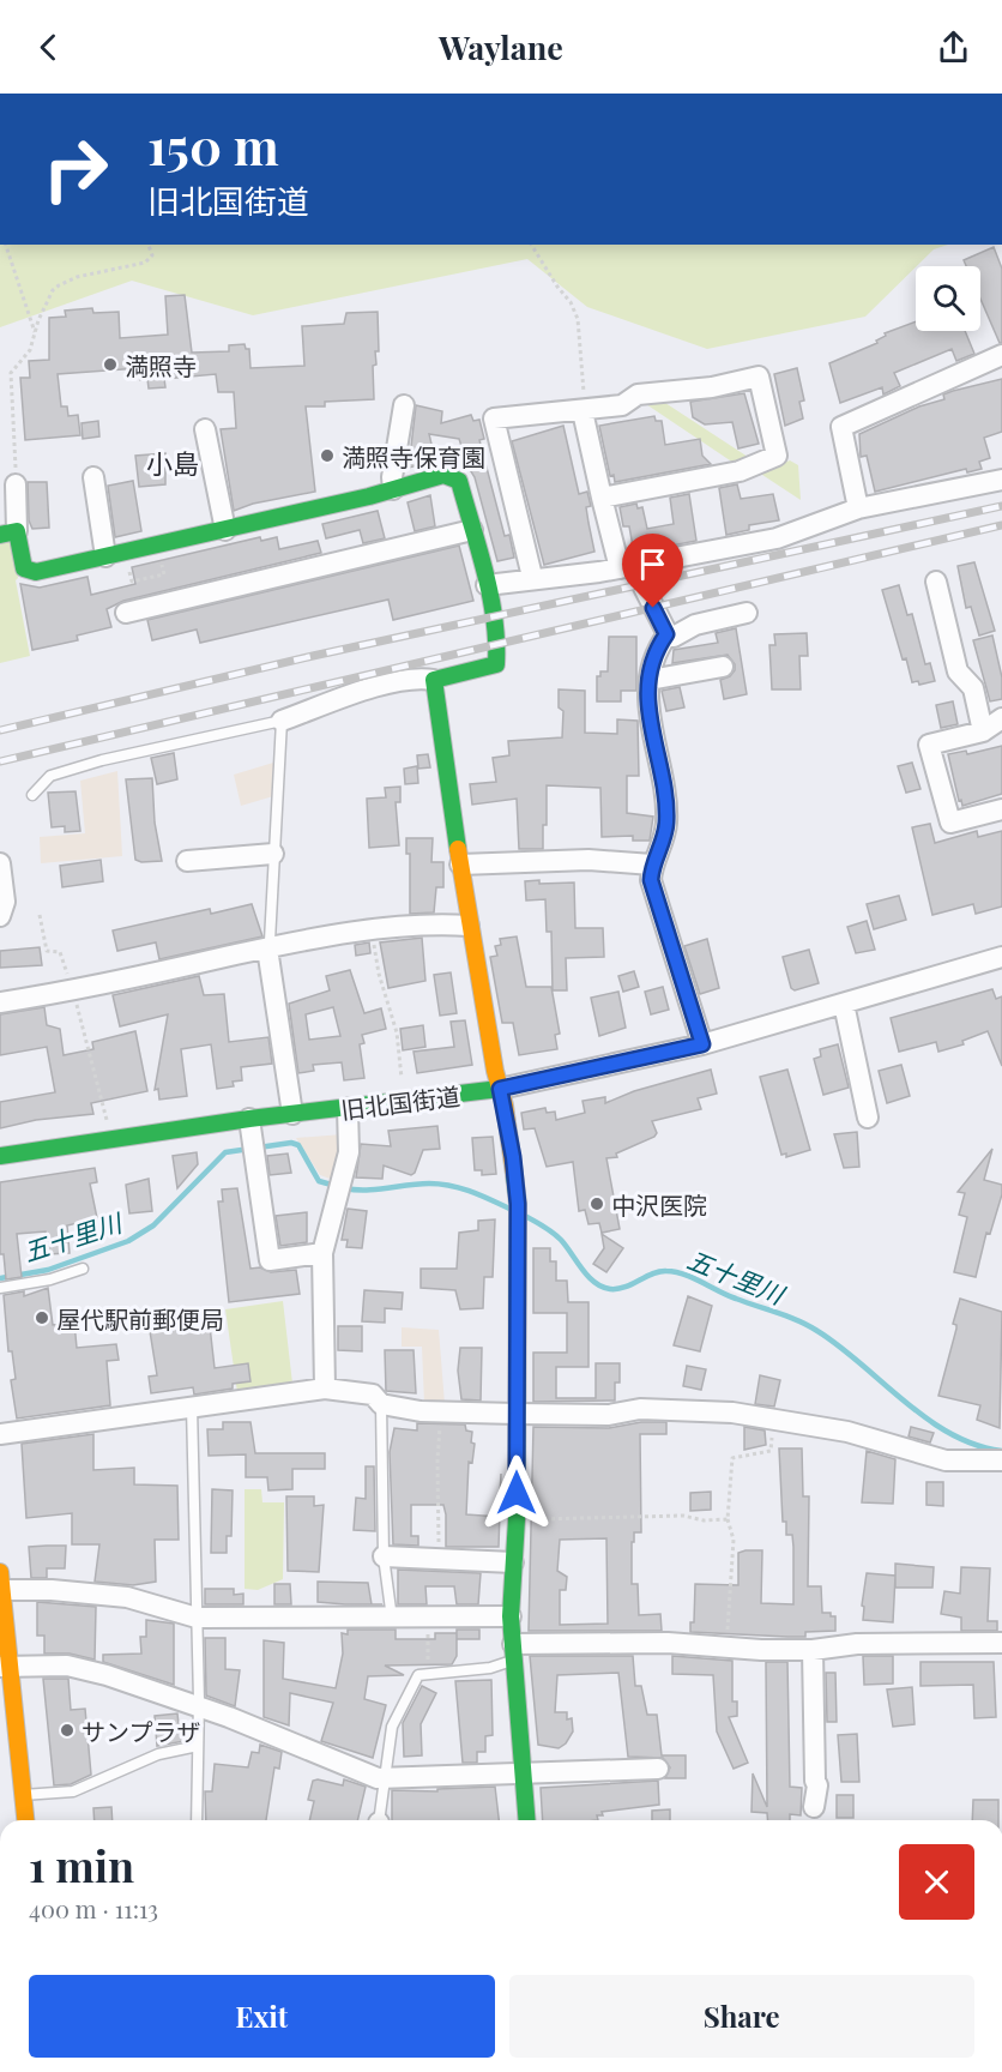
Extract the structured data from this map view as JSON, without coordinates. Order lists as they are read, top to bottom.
{
  "streets": {
    "main road": ["旧北国街道"]
  },
  "districts": ["小島"],
  "water": ["五十里川"],
  "places": [
    "満照寺",
    "満照寺保育園",
    "中沢医院",
    "屋代駅前郵便局",
    "サンプラザ"
  ],
  "page": {
    "header": "Waylane",
    "turn": ["150 m", "旧北国街道"],
    "heading": ["1 min", "400 m · 11:13"],
    "buttons": ["Exit", "Share"]
  }
}
